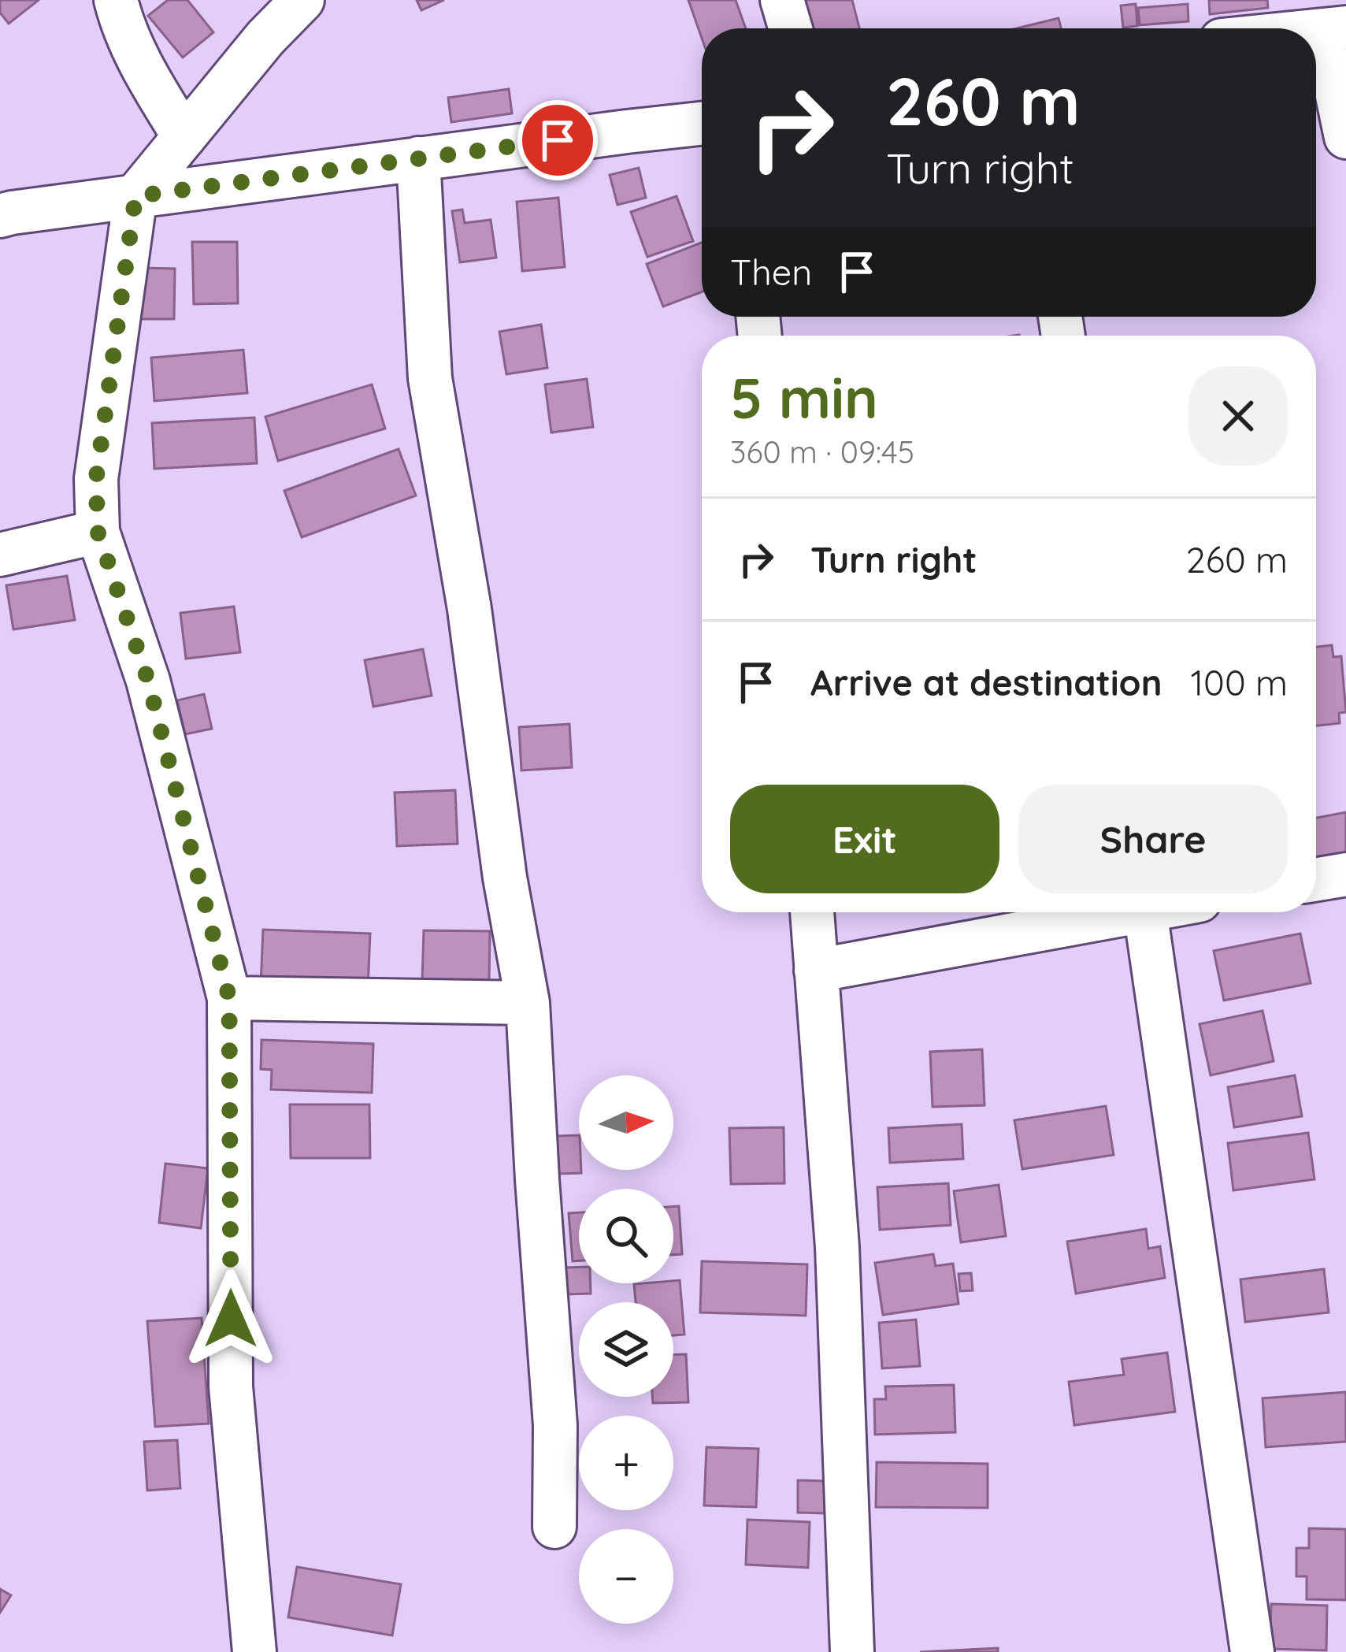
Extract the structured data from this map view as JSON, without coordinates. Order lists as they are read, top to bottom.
{
  "north": "right",
  "page": {
    "turn": ["260 m", "Turn right"],
    "then": "Then",
    "heading": ["5 min", "360 m · 09:45"],
    "list": [
      {
        "name": "Turn right",
        "value": "260 m"
      },
      {
        "name": "Arrive at destination",
        "value": "100 m"
      }
    ],
    "buttons": ["Exit", "Share"],
    "map_buttons": ["+", "−"]
  }
}
